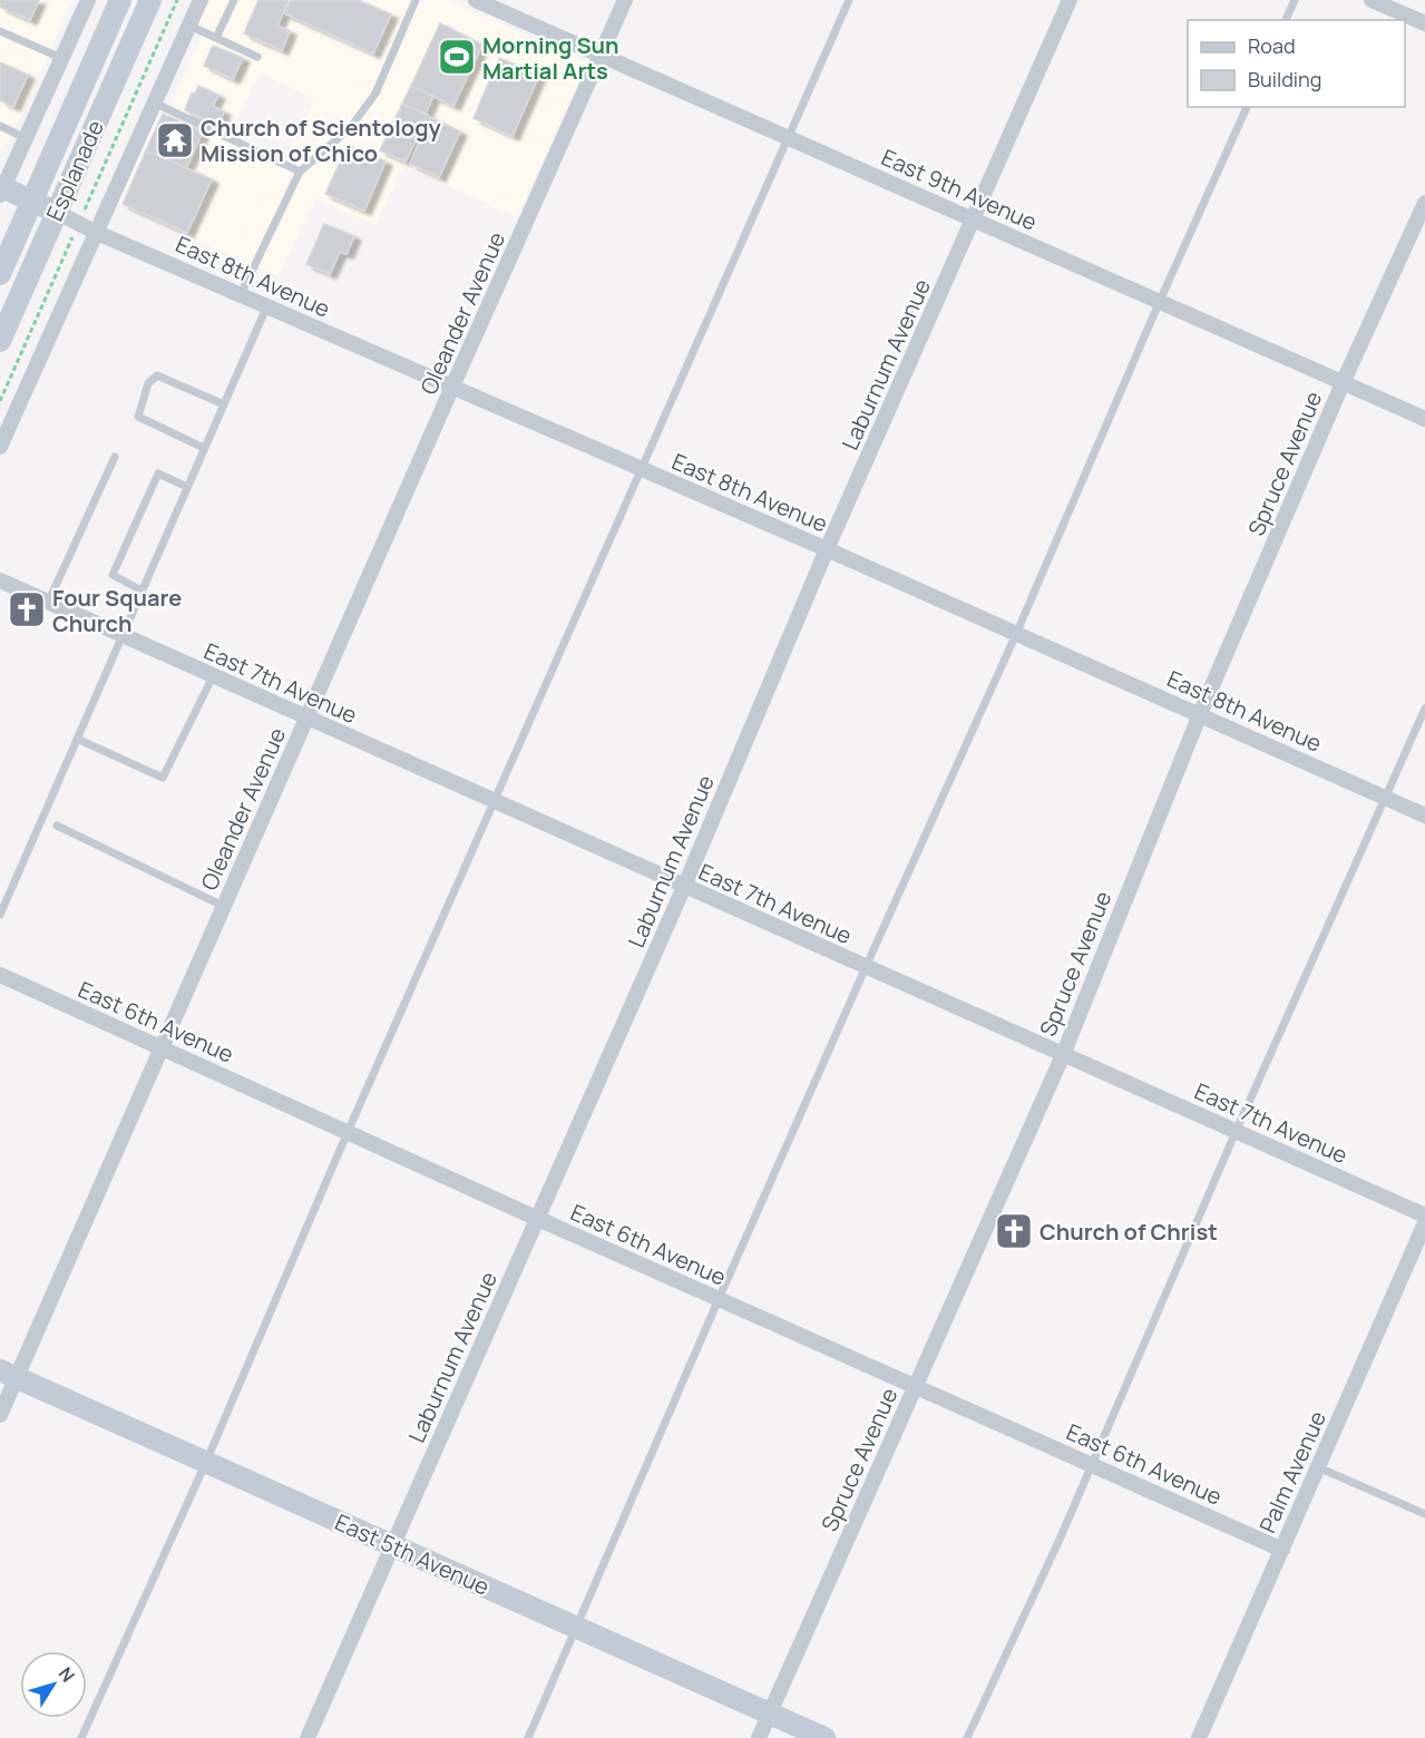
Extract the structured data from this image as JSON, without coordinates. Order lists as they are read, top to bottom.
{
  "streets": {
    "street": [
      "Esplanade",
      "East 9th Avenue",
      "East 8th Avenue",
      "Oleander Avenue",
      "Laburnum Avenue",
      "Spruce Avenue",
      "East 7th Avenue",
      "East 6th Avenue",
      "Palm Avenue",
      "East 5th Avenue"
    ]
  },
  "crossings": [
    ["Esplanade", "East 8th Avenue"],
    ["East 9th Avenue", "Oleander Avenue"],
    ["East 9th Avenue", "Laburnum Avenue"],
    ["East 9th Avenue", "Spruce Avenue"],
    ["East 8th Avenue", "Oleander Avenue"],
    ["East 8th Avenue", "Laburnum Avenue"],
    ["East 8th Avenue", "Spruce Avenue"],
    ["Oleander Avenue", "East 7th Avenue"],
    ["Oleander Avenue", "East 6th Avenue"],
    ["Oleander Avenue", "East 5th Avenue"],
    ["Laburnum Avenue", "East 7th Avenue"],
    ["Laburnum Avenue", "East 6th Avenue"],
    ["Laburnum Avenue", "East 5th Avenue"],
    ["Spruce Avenue", "East 7th Avenue"],
    ["Spruce Avenue", "East 6th Avenue"],
    ["Spruce Avenue", "East 5th Avenue"],
    ["East 6th Avenue", "Palm Avenue"]
  ],
  "places": {
    "sports": ["Morning Sun Martial Arts"],
    "temple": ["Church of Scientology Mission of Chico"],
    "church": ["Four Square Church", "Church of Christ"]
  },
  "legend": ["Road", "Building"],
  "north": "top right"
}
